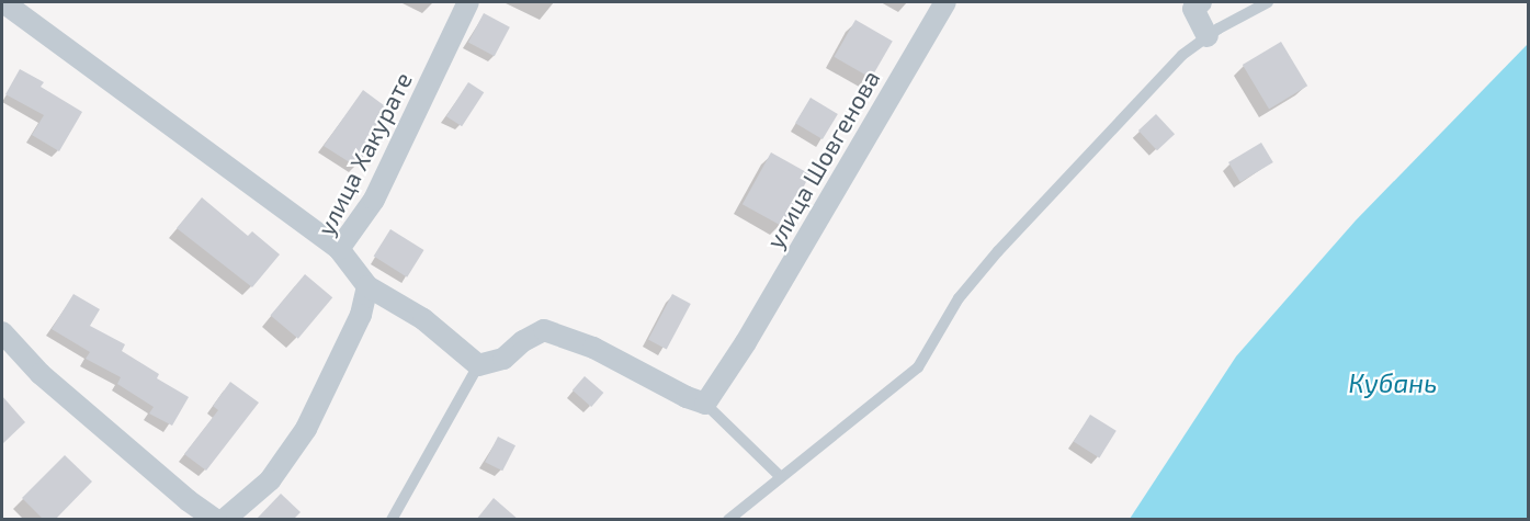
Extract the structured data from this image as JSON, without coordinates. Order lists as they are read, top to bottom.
{
  "streets": {
    "street": ["улица Хакурате", "улица Шовгенова"]
  },
  "water": ["Кубань"]
}
